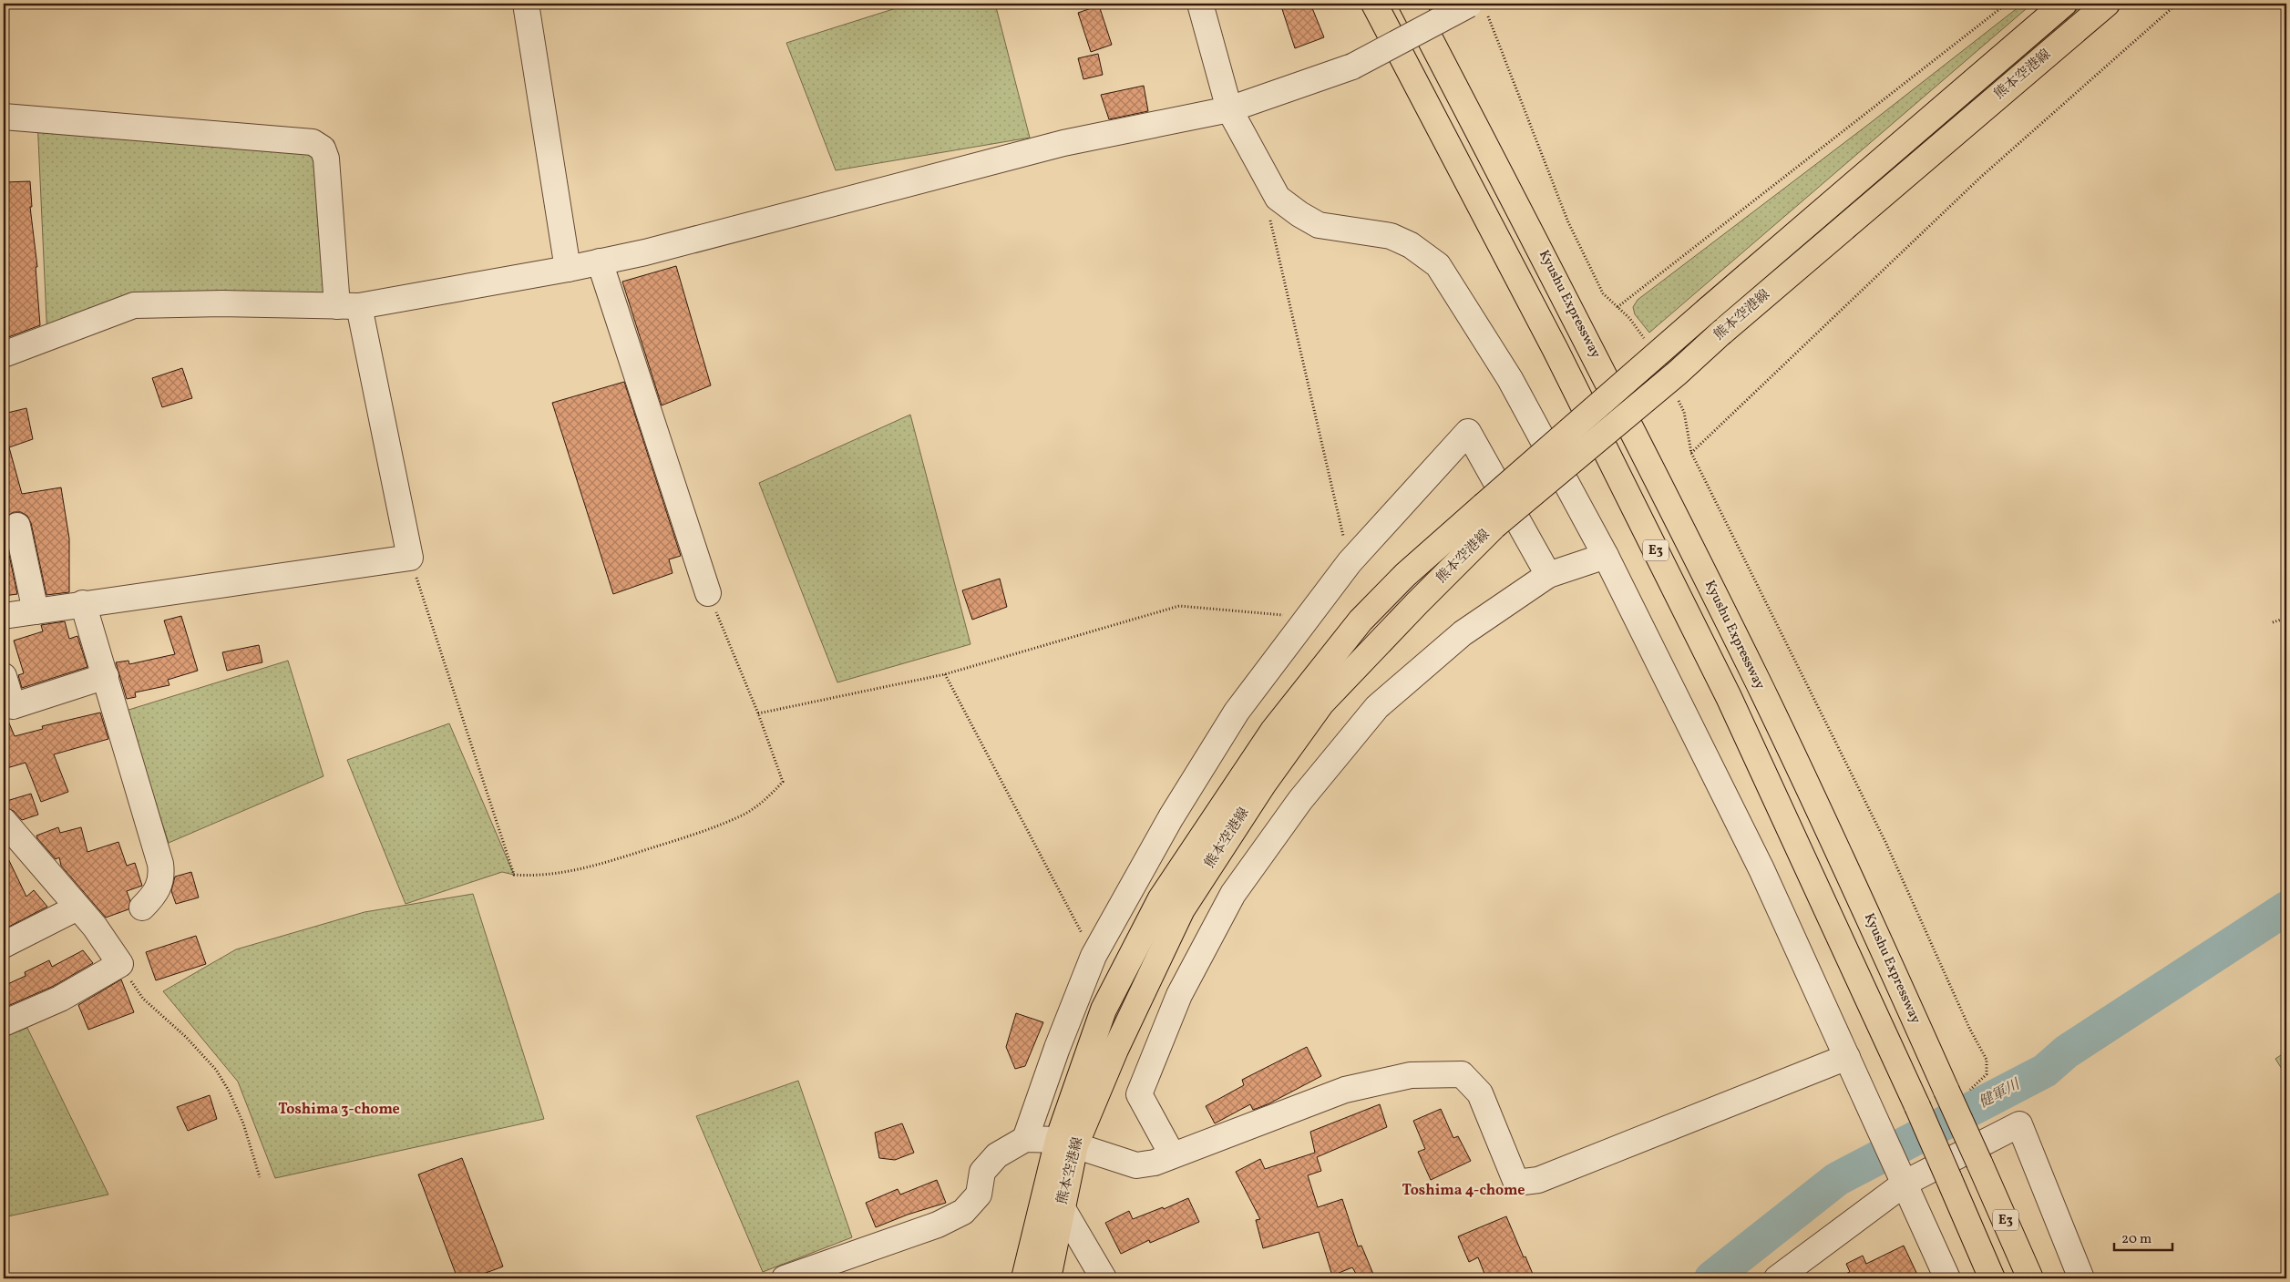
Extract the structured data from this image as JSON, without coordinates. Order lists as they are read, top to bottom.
{
  "streets": {
    "main road": ["熊本空港線", "Kyushu Expressway", "E3"]
  },
  "districts": ["Toshima 3-chome", "Toshima 4-chome"],
  "water": ["健軍川"],
  "scale_bar": "20 m"
}
